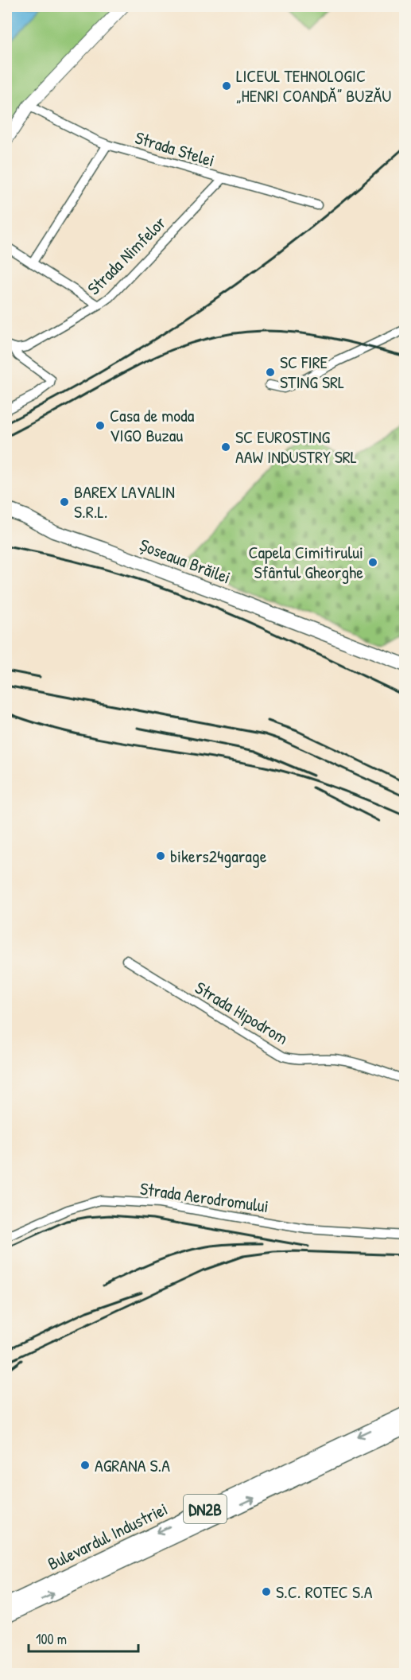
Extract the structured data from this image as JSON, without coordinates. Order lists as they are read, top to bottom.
{
  "streets": {
    "main road": ["Șoseaua Brăilei", "DN2B", "Bulevardul Industriei"],
    "street": [
      "Strada Stelei",
      "Strada Nimfelor",
      "Strada Hipodrom",
      "Strada Aerodromului"
    ]
  },
  "crossings": [
    ["Strada Stelei", "Strada Nimfelor"]
  ],
  "places": [
    "LICEUL TEHNOLOGIC „HENRI COANDĂ” BUZĂU",
    "SC FIRE STING SRL",
    "Casa de moda VIGO Buzau",
    "SC EUROSTING AAW INDUSTRY SRL",
    "BAREX LAVALIN S.R.L.",
    "Capela Cimitirului Sfântul Gheorghe",
    "bikers24garage",
    "AGRANA S.A",
    "S.C. ROTEC S.A"
  ],
  "scale_bar": "100 m"
}
